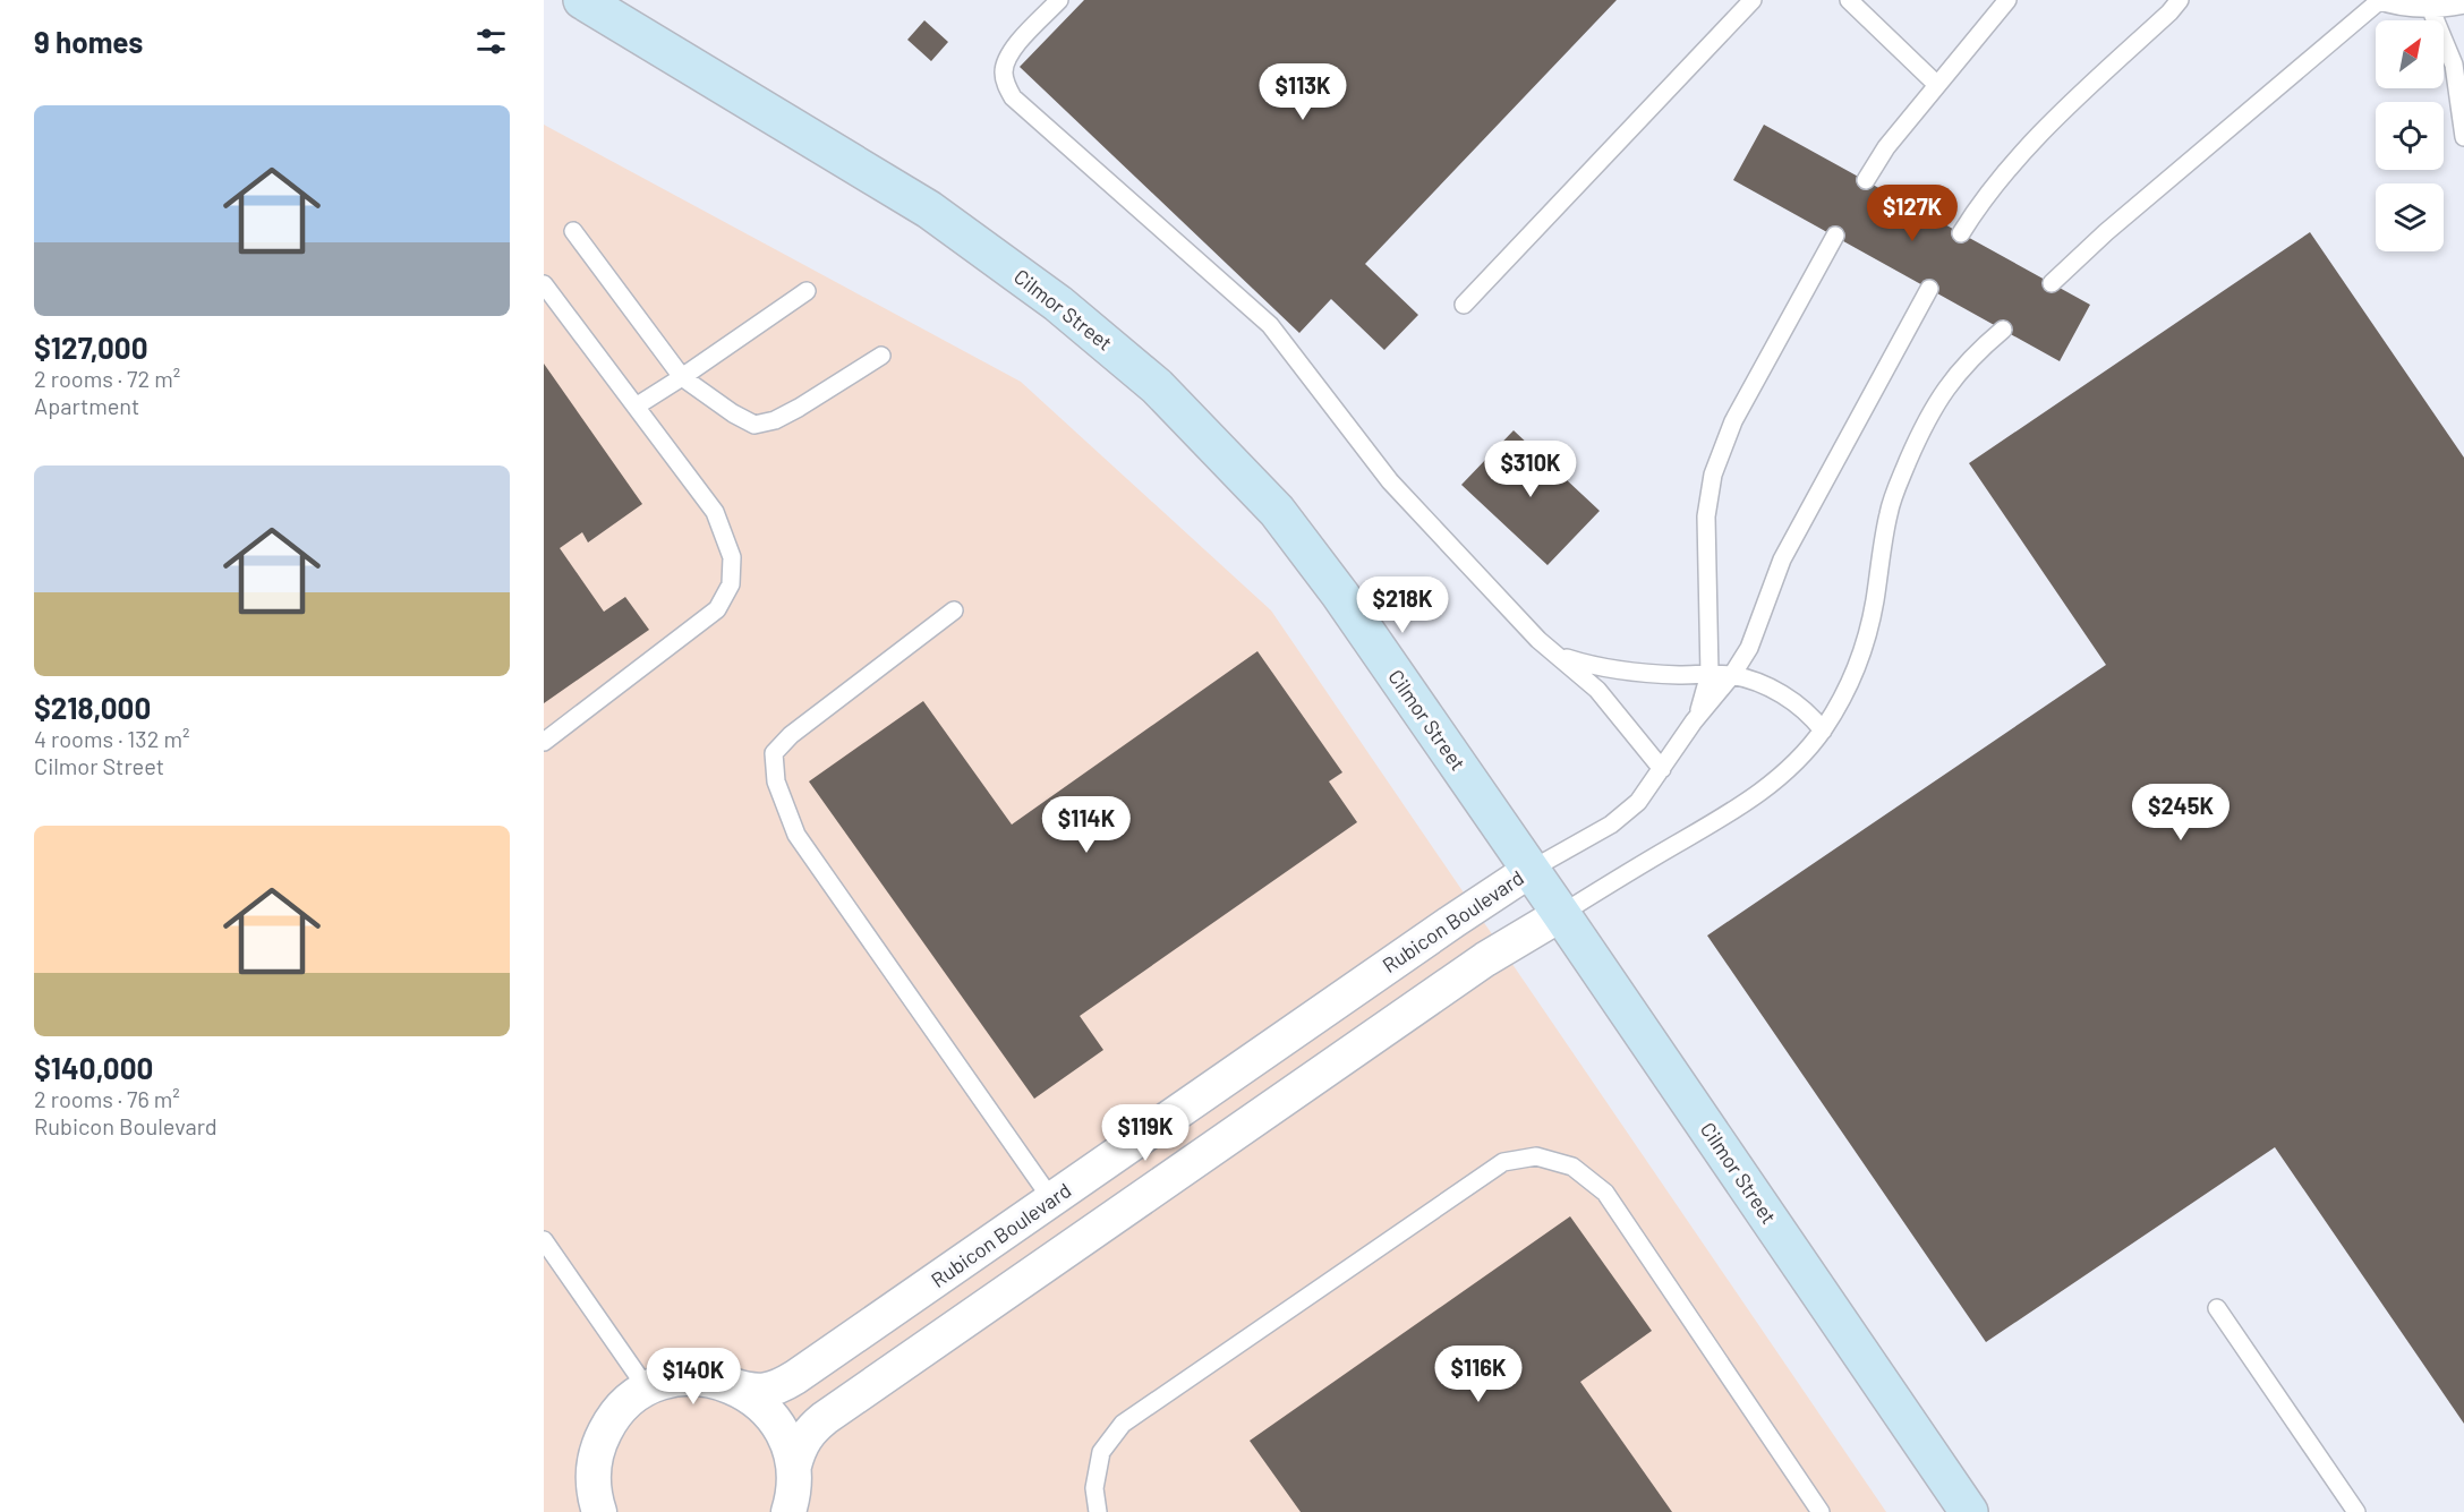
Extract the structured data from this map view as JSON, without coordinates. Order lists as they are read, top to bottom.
{
  "streets": {
    "street": ["Cilmor Street", "Rubicon Boulevard"]
  },
  "crossings": [
    ["Cilmor Street", "Rubicon Boulevard"]
  ],
  "north": "top right",
  "page": {
    "heading": "9 homes",
    "price": [
      "$113K",
      "$127K",
      "$310K",
      "$218K",
      "$245K",
      "$114K",
      "$119K",
      "$116K",
      "$140K"
    ],
    "list": [
      {
        "name": "$127,000",
        "note": "2 rooms · 72 m² · Apartment"
      },
      {
        "name": "$218,000",
        "note": "4 rooms · 132 m² · Cilmor Street"
      },
      {
        "name": "$140,000",
        "note": "2 rooms · 76 m² · Rubicon Boulevard"
      }
    ]
  }
}
